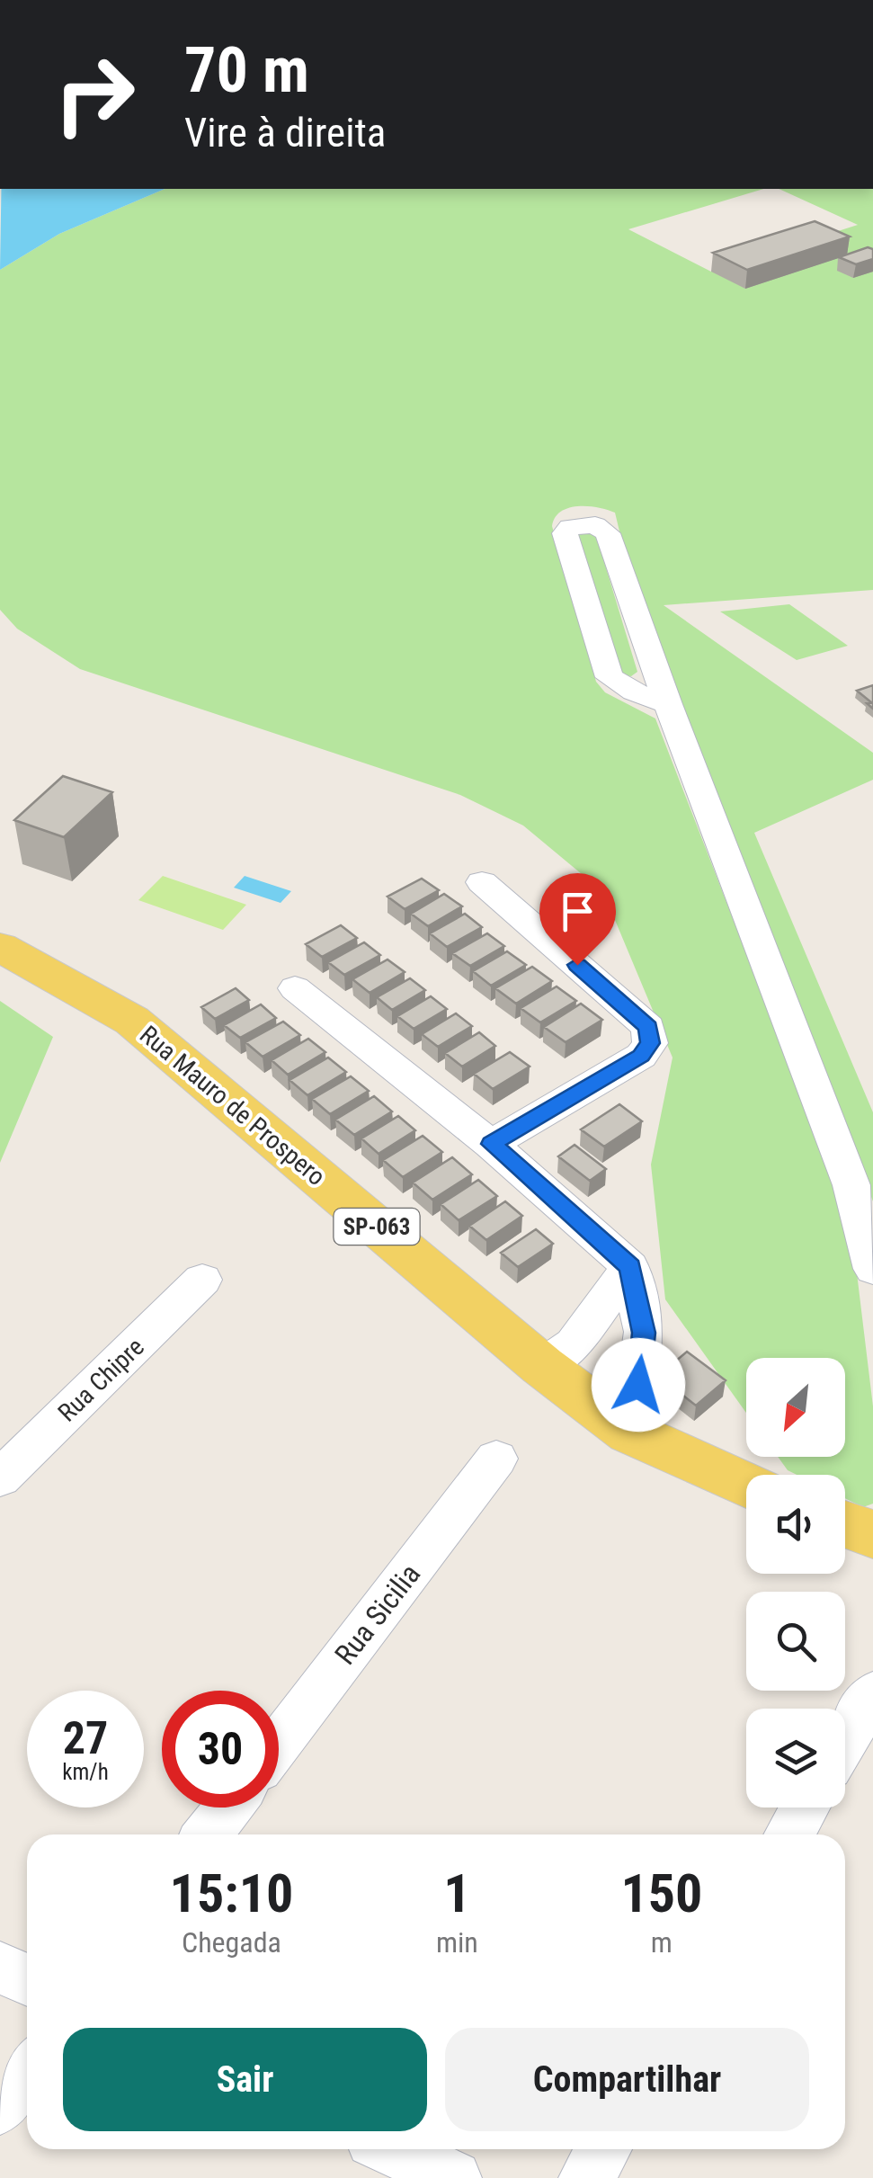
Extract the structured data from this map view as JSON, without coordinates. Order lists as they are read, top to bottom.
{
  "streets": {
    "main road": ["Rua Mauro de Prospero", "SP-063"],
    "street": ["Rua Chipre", "Rua Sicilia"]
  },
  "north": "bottom left",
  "page": {
    "turn": ["70 m", "Vire à direita"],
    "speed": "27 km/h",
    "limit": "30",
    "eta": [
      "15:10",
      "Chegada",
      "1",
      "min",
      "150",
      "m"
    ],
    "buttons": ["Sair", "Compartilhar"]
  }
}
